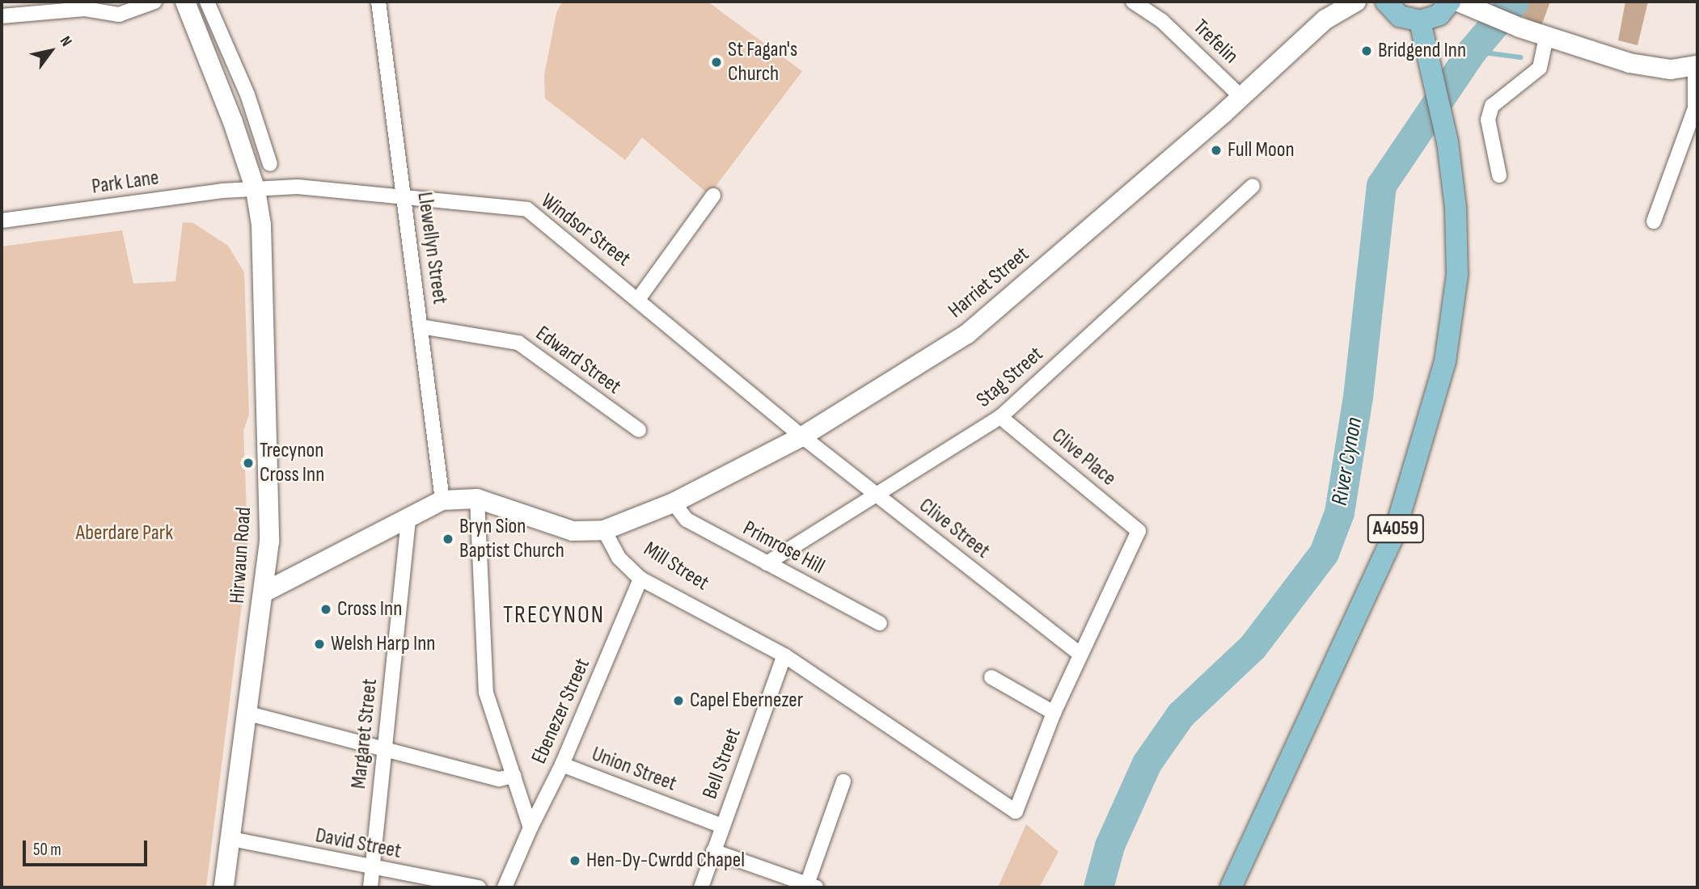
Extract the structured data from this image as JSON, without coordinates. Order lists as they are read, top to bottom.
{
  "streets": {
    "main road": ["Harriet Street", "A4059", "Hirwaun Road"],
    "street": [
      "Trefelin",
      "Park Lane",
      "Windsor Street",
      "Llewellyn Street",
      "Edward Street",
      "Stag Street",
      "Clive Place",
      "Clive Street",
      "Primrose Hill",
      "Mill Street",
      "Ebenezer Street",
      "Margaret Street",
      "Bell Street",
      "Union Street",
      "David Street"
    ]
  },
  "crossings": [
    ["Trefelin", "Harriet Street"],
    ["Park Lane", "Windsor Street"],
    ["Park Lane", "Hirwaun Road"],
    ["Windsor Street", "Llewellyn Street"],
    ["Windsor Street", "Harriet Street"],
    ["Windsor Street", "Clive Street"],
    ["Windsor Street", "Hirwaun Road"],
    ["Llewellyn Street", "Edward Street"],
    ["Harriet Street", "Clive Street"],
    ["Harriet Street", "Primrose Hill"],
    ["Harriet Street", "Mill Street"],
    ["Stag Street", "Clive Place"],
    ["Stag Street", "Clive Street"],
    ["Stag Street", "Primrose Hill"],
    ["Clive Place", "Clive Street"],
    ["Hirwaun Road", "David Street"],
    ["Mill Street", "Ebenezer Street"],
    ["Mill Street", "Bell Street"],
    ["Ebenezer Street", "Union Street"],
    ["Margaret Street", "David Street"],
    ["Bell Street", "Union Street"]
  ],
  "districts": ["TRECYNON"],
  "water": ["River Cynon"],
  "parks": ["Aberdare Park"],
  "places": [
    "Bridgend Inn",
    "St Fagan's Church",
    "Full Moon",
    "Trecynon Cross Inn",
    "Bryn Sion Baptist Church",
    "Cross Inn",
    "Welsh Harp Inn",
    "Capel Ebernezer",
    "Hen-Dy-Cwrdd Chapel"
  ],
  "scale_bar": "50 m",
  "north": "top right"
}
